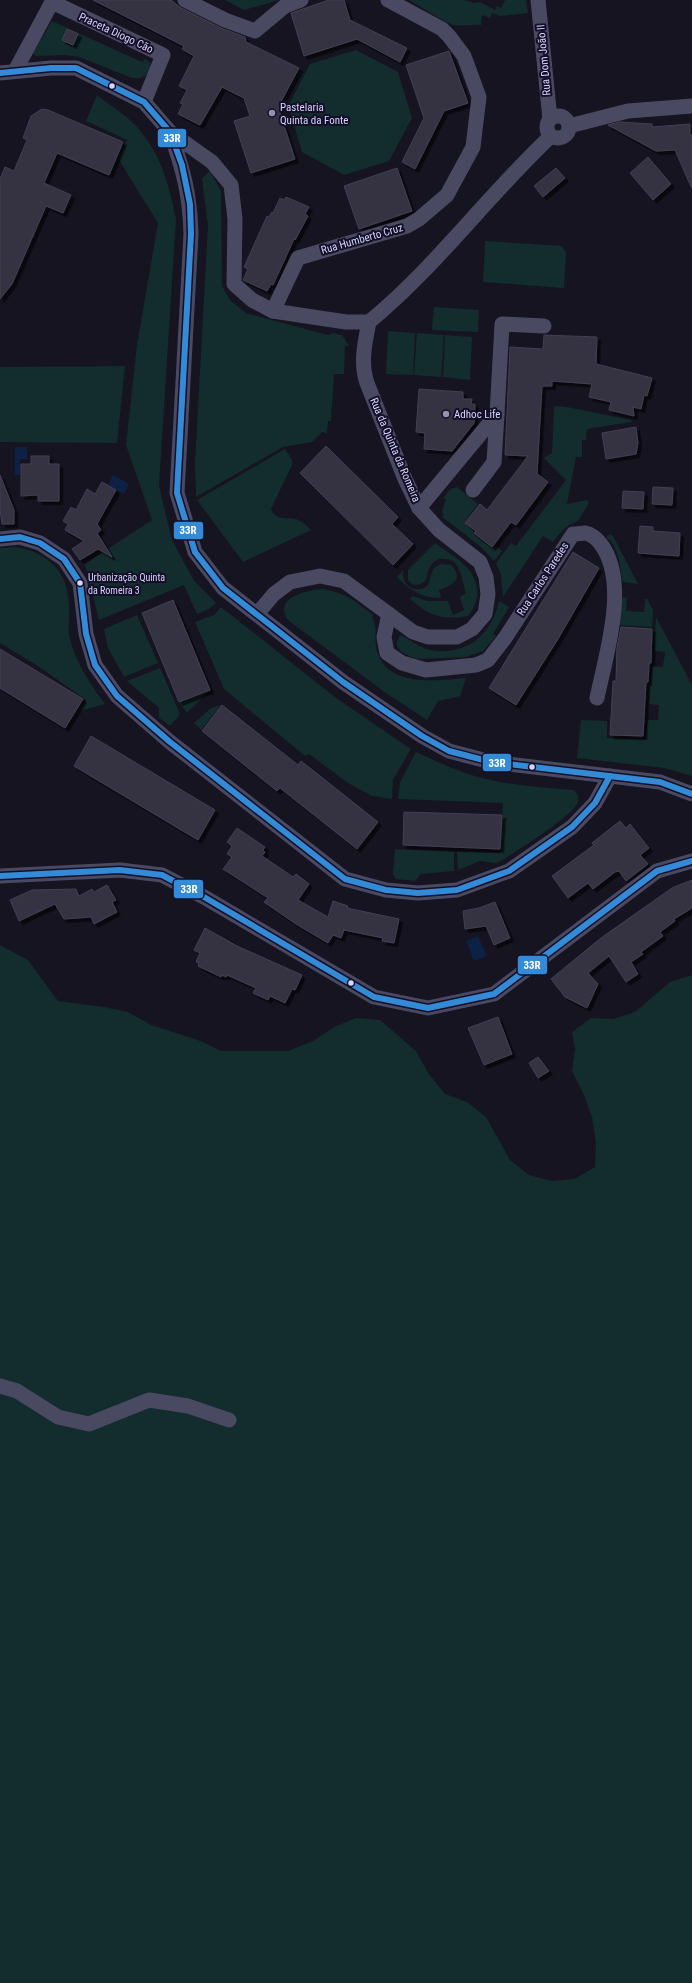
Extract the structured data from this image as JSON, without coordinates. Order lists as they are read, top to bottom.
{
  "streets": {
    "street": [
      "Praceta Diogo Cão",
      "Rua Dom João II",
      "Rua Humberto Cruz",
      "Rua da Quinta da Romeira",
      "Rua Carlos Paredes"
    ]
  },
  "crossings": [
    ["Rua da Quinta da Romeira", "Rua Carlos Paredes"]
  ],
  "places": ["Pastelaria Quinta da Fonte", "Adhoc Life", "Urbanização Quinta da Romeira 3"],
  "lines": ["transit line 33R"]
}
